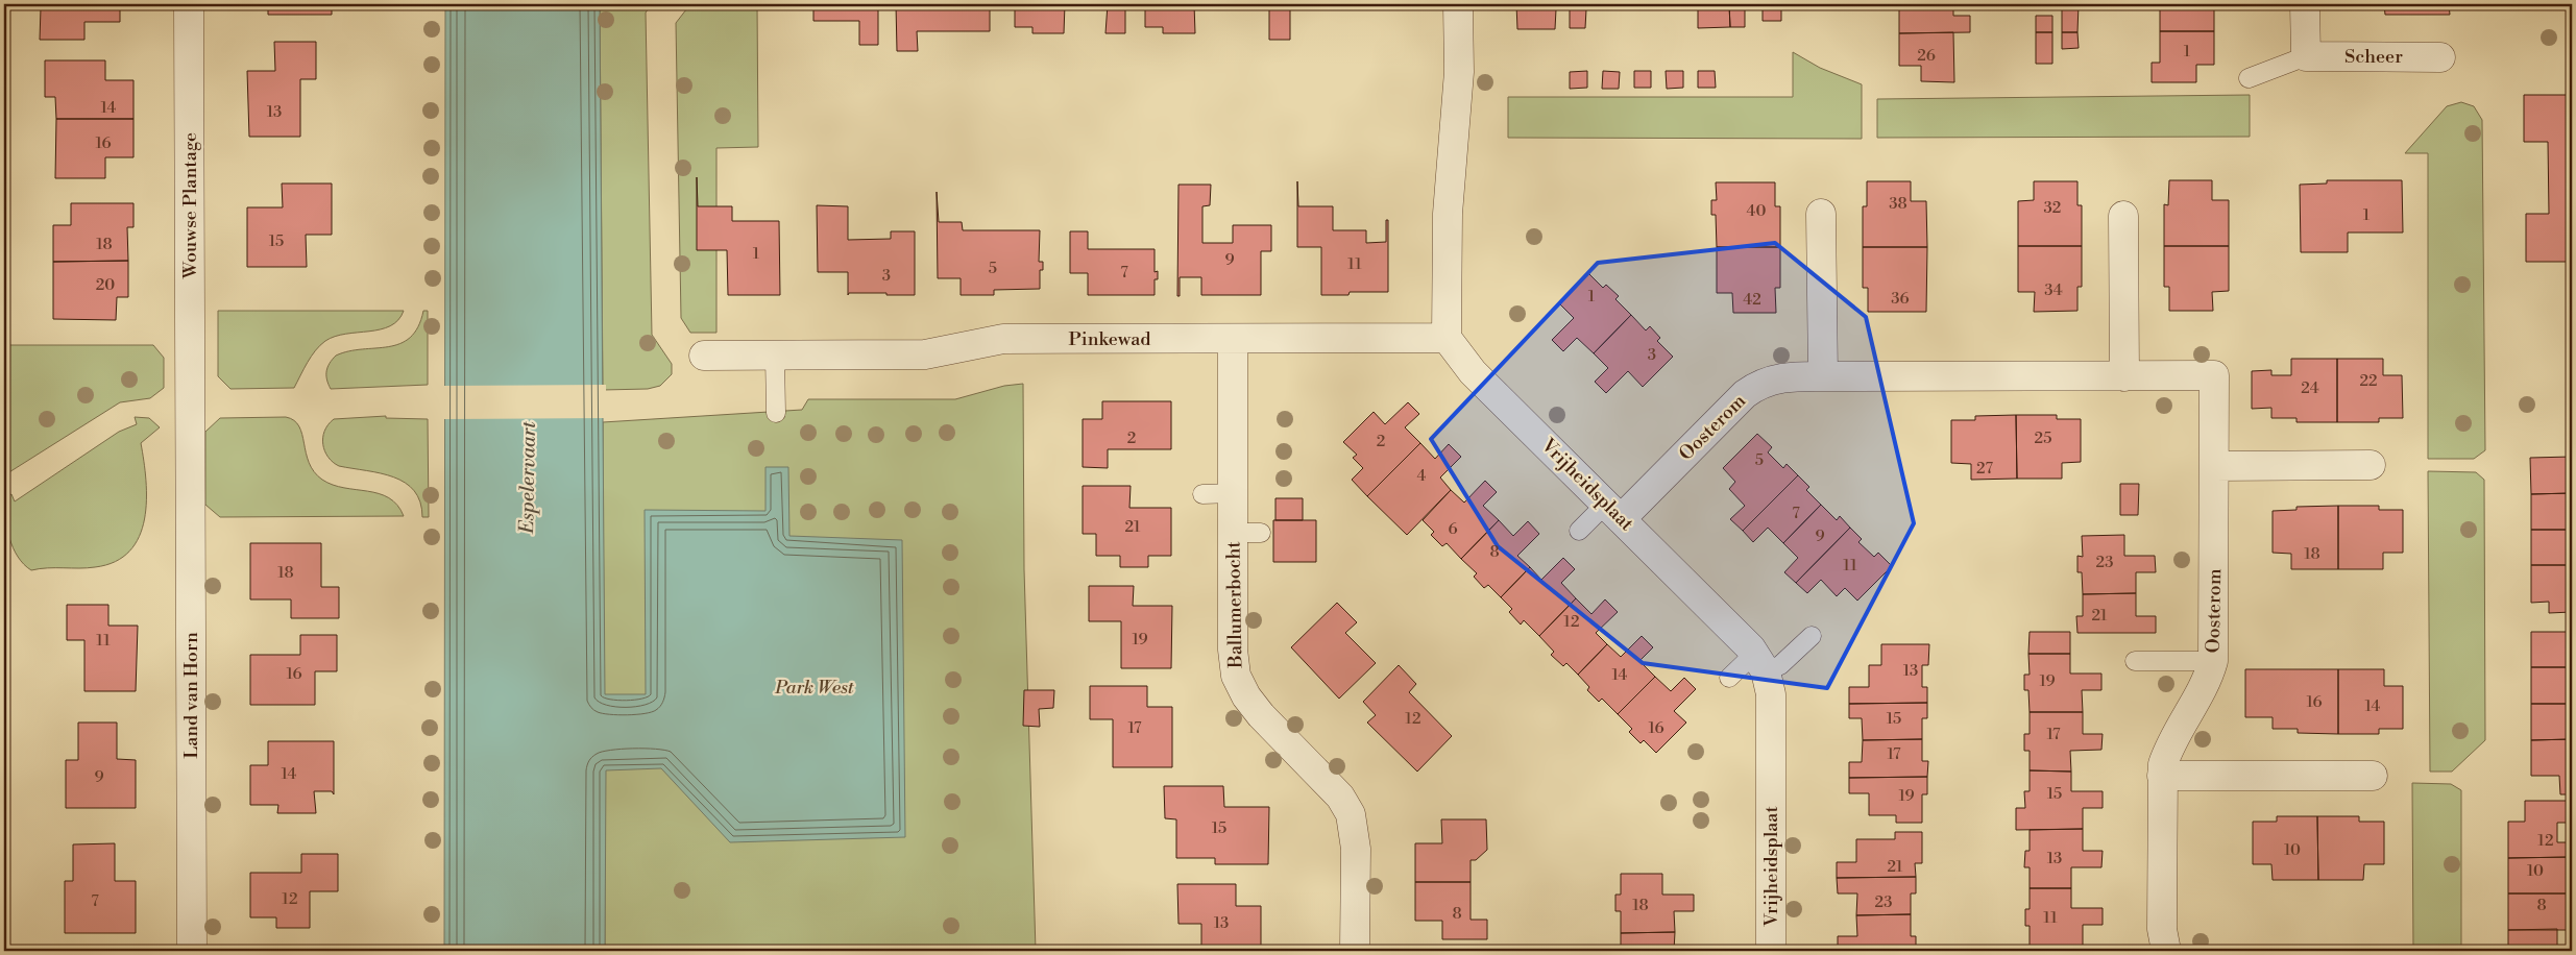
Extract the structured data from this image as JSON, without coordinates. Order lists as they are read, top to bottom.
{
  "streets": {
    "street": [
      "Scheer",
      "Wouwse Plantage",
      "Pinkewad",
      "Oosterom",
      "Vrijheidsplaat",
      "Ballumerbocht",
      "Land van Horn"
    ]
  },
  "crossings": [
    ["Wouwse Plantage", "Land van Horn"],
    ["Pinkewad", "Vrijheidsplaat"],
    ["Pinkewad", "Ballumerbocht"],
    ["Oosterom", "Vrijheidsplaat"]
  ],
  "water": ["Espelervaart"],
  "parks": ["Park West"],
  "house_numbers": [
    "1",
    "26",
    "14",
    "13",
    "16",
    "38",
    "32",
    "40",
    "1",
    "15",
    "18",
    "1",
    "9",
    "11",
    "5",
    "7",
    "3",
    "20",
    "34",
    "1",
    "36",
    "42",
    "3",
    "22",
    "24",
    "2",
    "25",
    "2",
    "5",
    "27",
    "4",
    "7",
    "21",
    "6",
    "9",
    "8",
    "18",
    "23",
    "11",
    "18",
    "21",
    "12",
    "19",
    "11",
    "13",
    "16",
    "14",
    "19",
    "16",
    "14",
    "12",
    "15",
    "17",
    "16",
    "17",
    "17",
    "14",
    "9",
    "15",
    "19",
    "15",
    "12",
    "10",
    "13",
    "21",
    "10",
    "12",
    "7",
    "23",
    "18",
    "8",
    "8",
    "11",
    "13"
  ]
}
